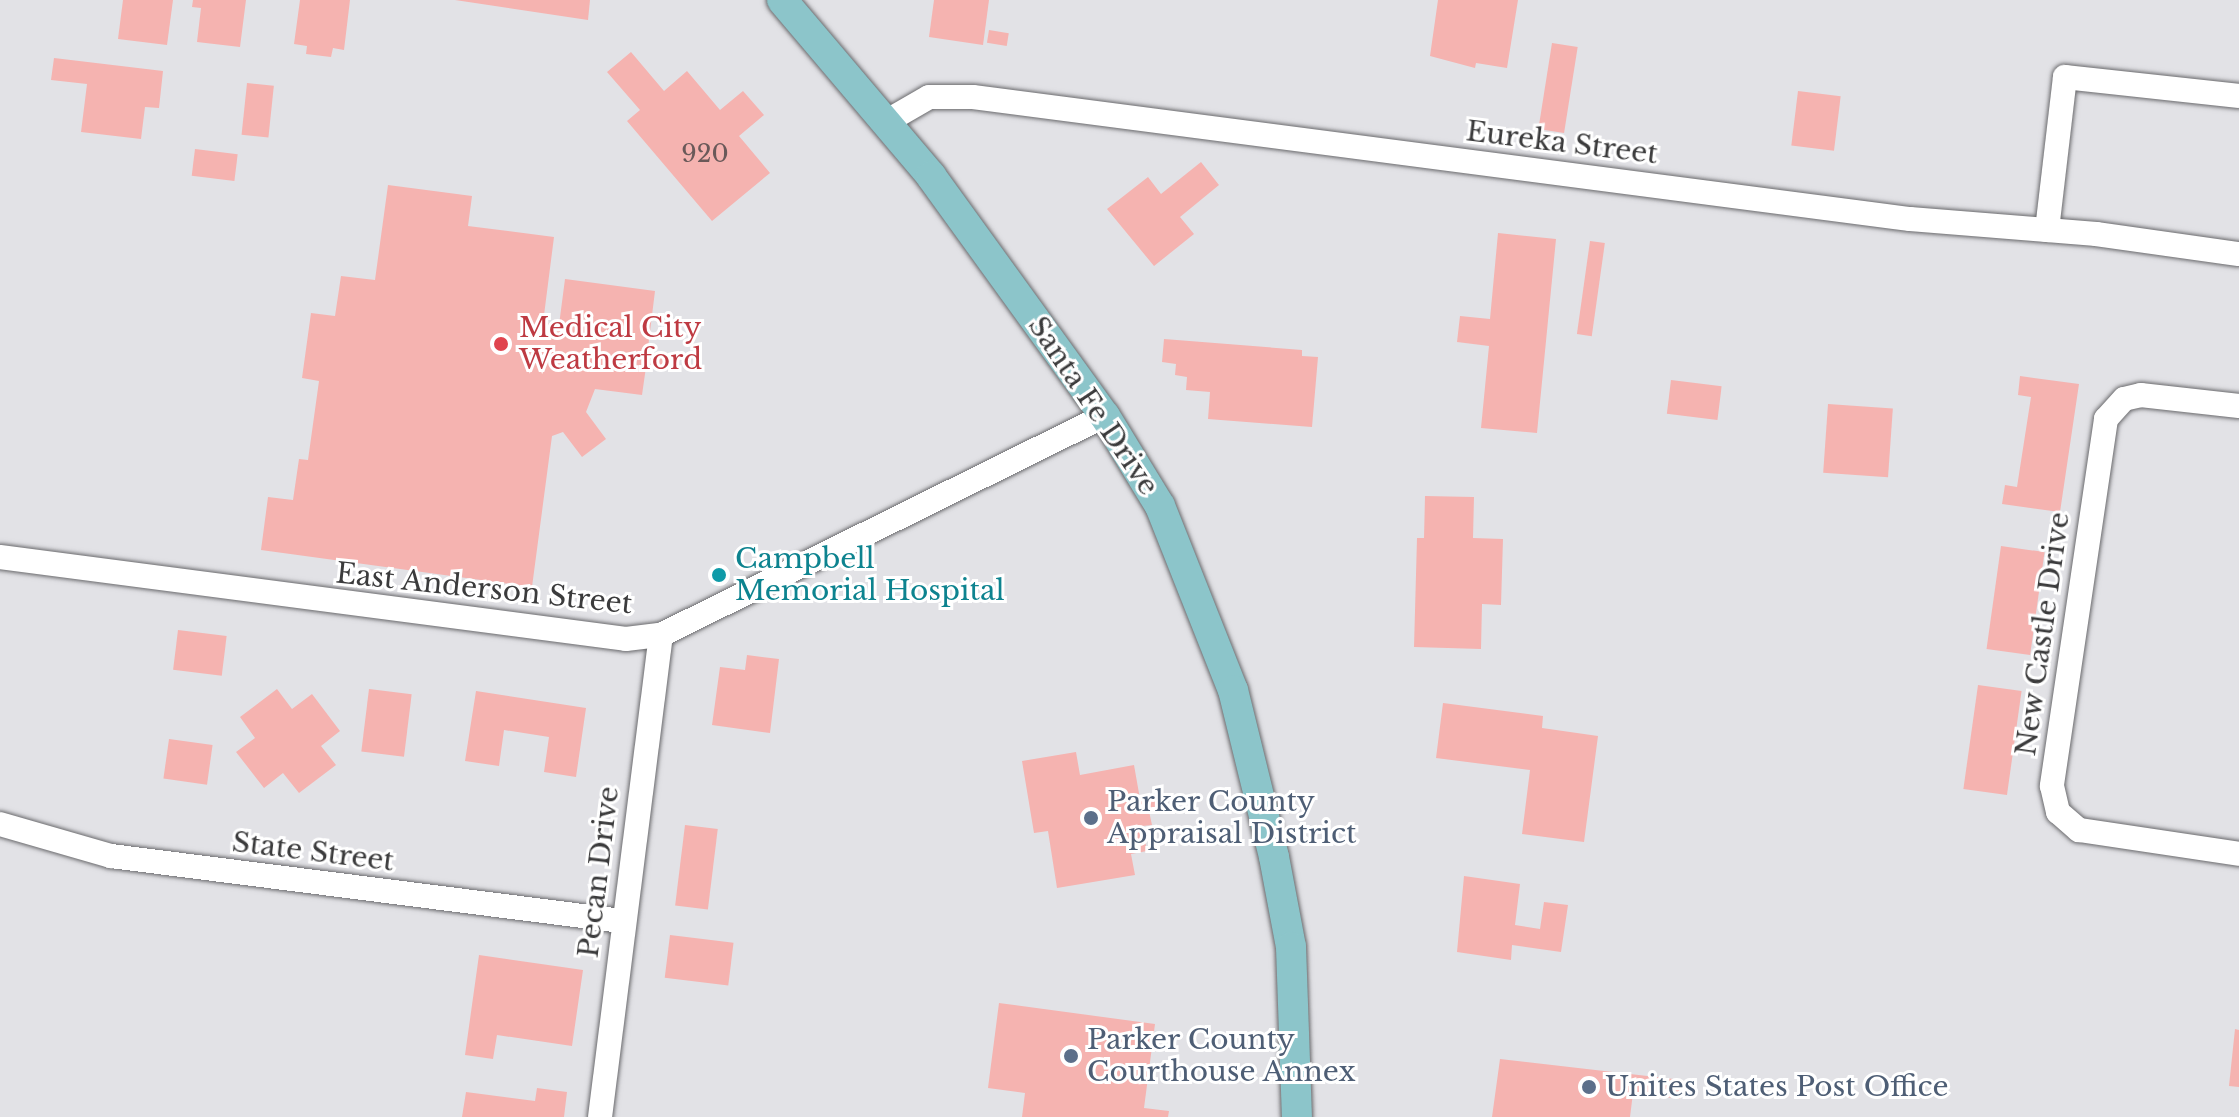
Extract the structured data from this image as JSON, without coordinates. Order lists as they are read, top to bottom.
{
  "streets": {
    "main road": ["Santa Fe Drive"],
    "street": [
      "Eureka Street",
      "East Anderson Street",
      "New Castle Drive",
      "State Street",
      "Pecan Drive"
    ]
  },
  "crossings": [
    ["Eureka Street", "Santa Fe Drive"],
    ["Santa Fe Drive", "East Anderson Street"],
    ["East Anderson Street", "Pecan Drive"],
    ["State Street", "Pecan Drive"]
  ],
  "places": [
    "Medical City Weatherford",
    "Campbell Memorial Hospital",
    "Parker County Appraisal District",
    "Parker County Courthouse Annex",
    "Unites States Post Office"
  ],
  "house_numbers": ["920"]
}
